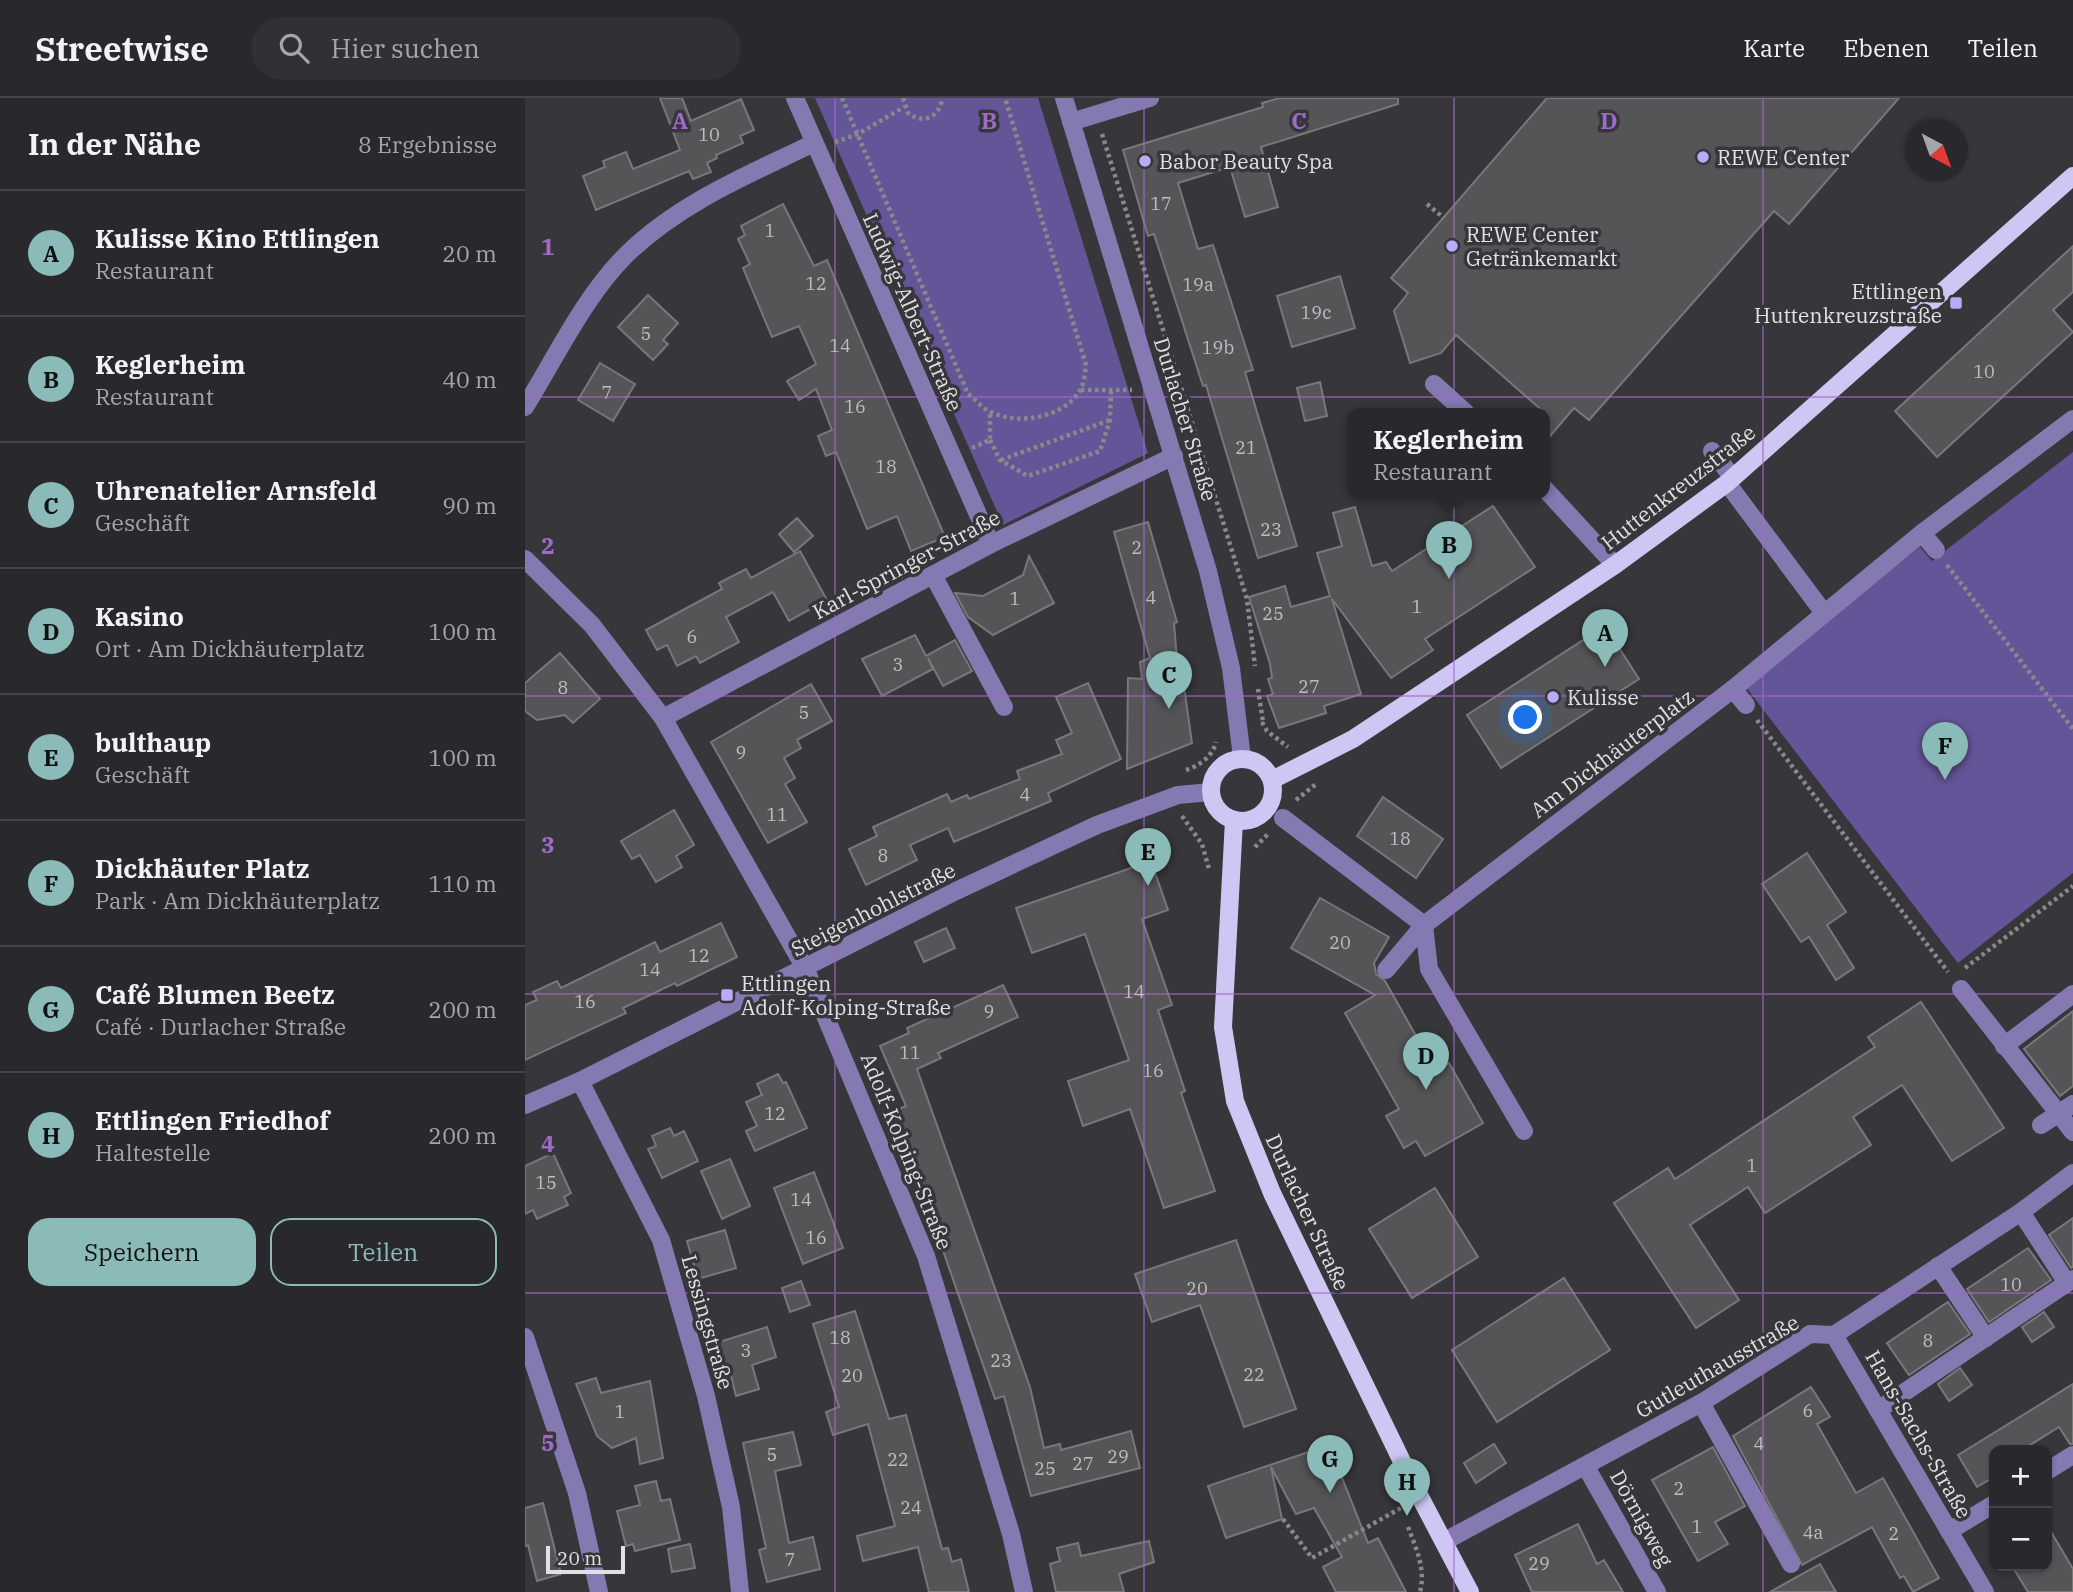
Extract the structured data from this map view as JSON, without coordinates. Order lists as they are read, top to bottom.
{
  "streets": {
    "main road": ["Durlacher Straße", "Huttenkreuzstraße"],
    "street": [
      "Ludwig-Albert-Straße",
      "Karl-Springer-Straße",
      "Am Dickhäuterplatz",
      "Steigenhohlstraße",
      "Adolf-Kolping-Straße",
      "Lessingstraße",
      "Gutleuthausstraße",
      "Hans-Sachs-Straße",
      "Dörnigweg"
    ]
  },
  "crossings": [
    ["Ludwig-Albert-Straße", "Karl-Springer-Straße"],
    ["Durlacher Straße", "Huttenkreuzstraße"],
    ["Durlacher Straße", "Karl-Springer-Straße"],
    ["Durlacher Straße", "Steigenhohlstraße"],
    ["Durlacher Straße", "Gutleuthausstraße"],
    ["Huttenkreuzstraße", "Steigenhohlstraße"],
    ["Karl-Springer-Straße", "Adolf-Kolping-Straße"],
    ["Steigenhohlstraße", "Adolf-Kolping-Straße"],
    ["Steigenhohlstraße", "Lessingstraße"],
    ["Gutleuthausstraße", "Hans-Sachs-Straße"],
    ["Gutleuthausstraße", "Dörnigweg"]
  ],
  "places": {
    "other": [
      "REWE Center",
      "Babor Beauty Spa",
      "REWE Center Getränkemarkt",
      "Kulisse"
    ],
    "transit": ["Ettlingen Huttenkreuzstraße", "Ettlingen Adolf-Kolping-Straße"]
  },
  "house_numbers": [
    "10",
    "17",
    "1",
    "12",
    "19a",
    "19c",
    "5",
    "14",
    "19b",
    "10",
    "7",
    "16",
    "21",
    "18",
    "23",
    "2",
    "4",
    "1",
    "1",
    "25",
    "6",
    "3",
    "27",
    "8",
    "5",
    "9",
    "4",
    "11",
    "18",
    "8",
    "20",
    "12",
    "14",
    "14",
    "16",
    "9",
    "11",
    "16",
    "12",
    "1",
    "15",
    "14",
    "16",
    "10",
    "20",
    "18",
    "8",
    "3",
    "23",
    "22",
    "20",
    "6",
    "1",
    "4",
    "5",
    "29",
    "22",
    "27",
    "25",
    "2",
    "24",
    "1",
    "4a",
    "2",
    "7",
    "29"
  ],
  "scale_bar": "20 m",
  "north": "bottom right",
  "page": {
    "header": "Streetwise",
    "search": "Hier suchen",
    "nav": ["Karte", "Ebenen", "Teilen"],
    "heading": ["In der Nähe", "8 Ergebnisse"],
    "list": [
      {
        "mark": "A",
        "name": "Kulisse Kino Ettlingen",
        "note": "Restaurant",
        "value": "20 m"
      },
      {
        "mark": "B",
        "name": "Keglerheim",
        "note": "Restaurant",
        "value": "40 m"
      },
      {
        "mark": "C",
        "name": "Uhrenatelier Arnsfeld",
        "note": "Geschäft",
        "value": "90 m"
      },
      {
        "mark": "D",
        "name": "Kasino",
        "note": "Ort · Am Dickhäuterplatz",
        "value": "100 m"
      },
      {
        "mark": "E",
        "name": "bulthaup",
        "note": "Geschäft",
        "value": "100 m"
      },
      {
        "mark": "F",
        "name": "Dickhäuter Platz",
        "note": "Park · Am Dickhäuterplatz",
        "value": "110 m"
      },
      {
        "mark": "G",
        "name": "Café Blumen Beetz",
        "note": "Café · Durlacher Straße",
        "value": "200 m"
      },
      {
        "mark": "H",
        "name": "Ettlingen Friedhof",
        "note": "Haltestelle",
        "value": "200 m"
      }
    ],
    "popup": ["Keglerheim", "Restaurant"],
    "pins": [
      "B",
      "A",
      "C",
      "F",
      "E",
      "D",
      "G",
      "H"
    ],
    "buttons": ["Speichern", "Teilen"],
    "map_buttons": ["+", "−"],
    "scale": "20 m"
  },
  "grid": {
    "columns": [
      "A",
      "B",
      "C",
      "D"
    ],
    "rows": [
      "1",
      "2",
      "3",
      "4",
      "5"
    ]
  }
}
